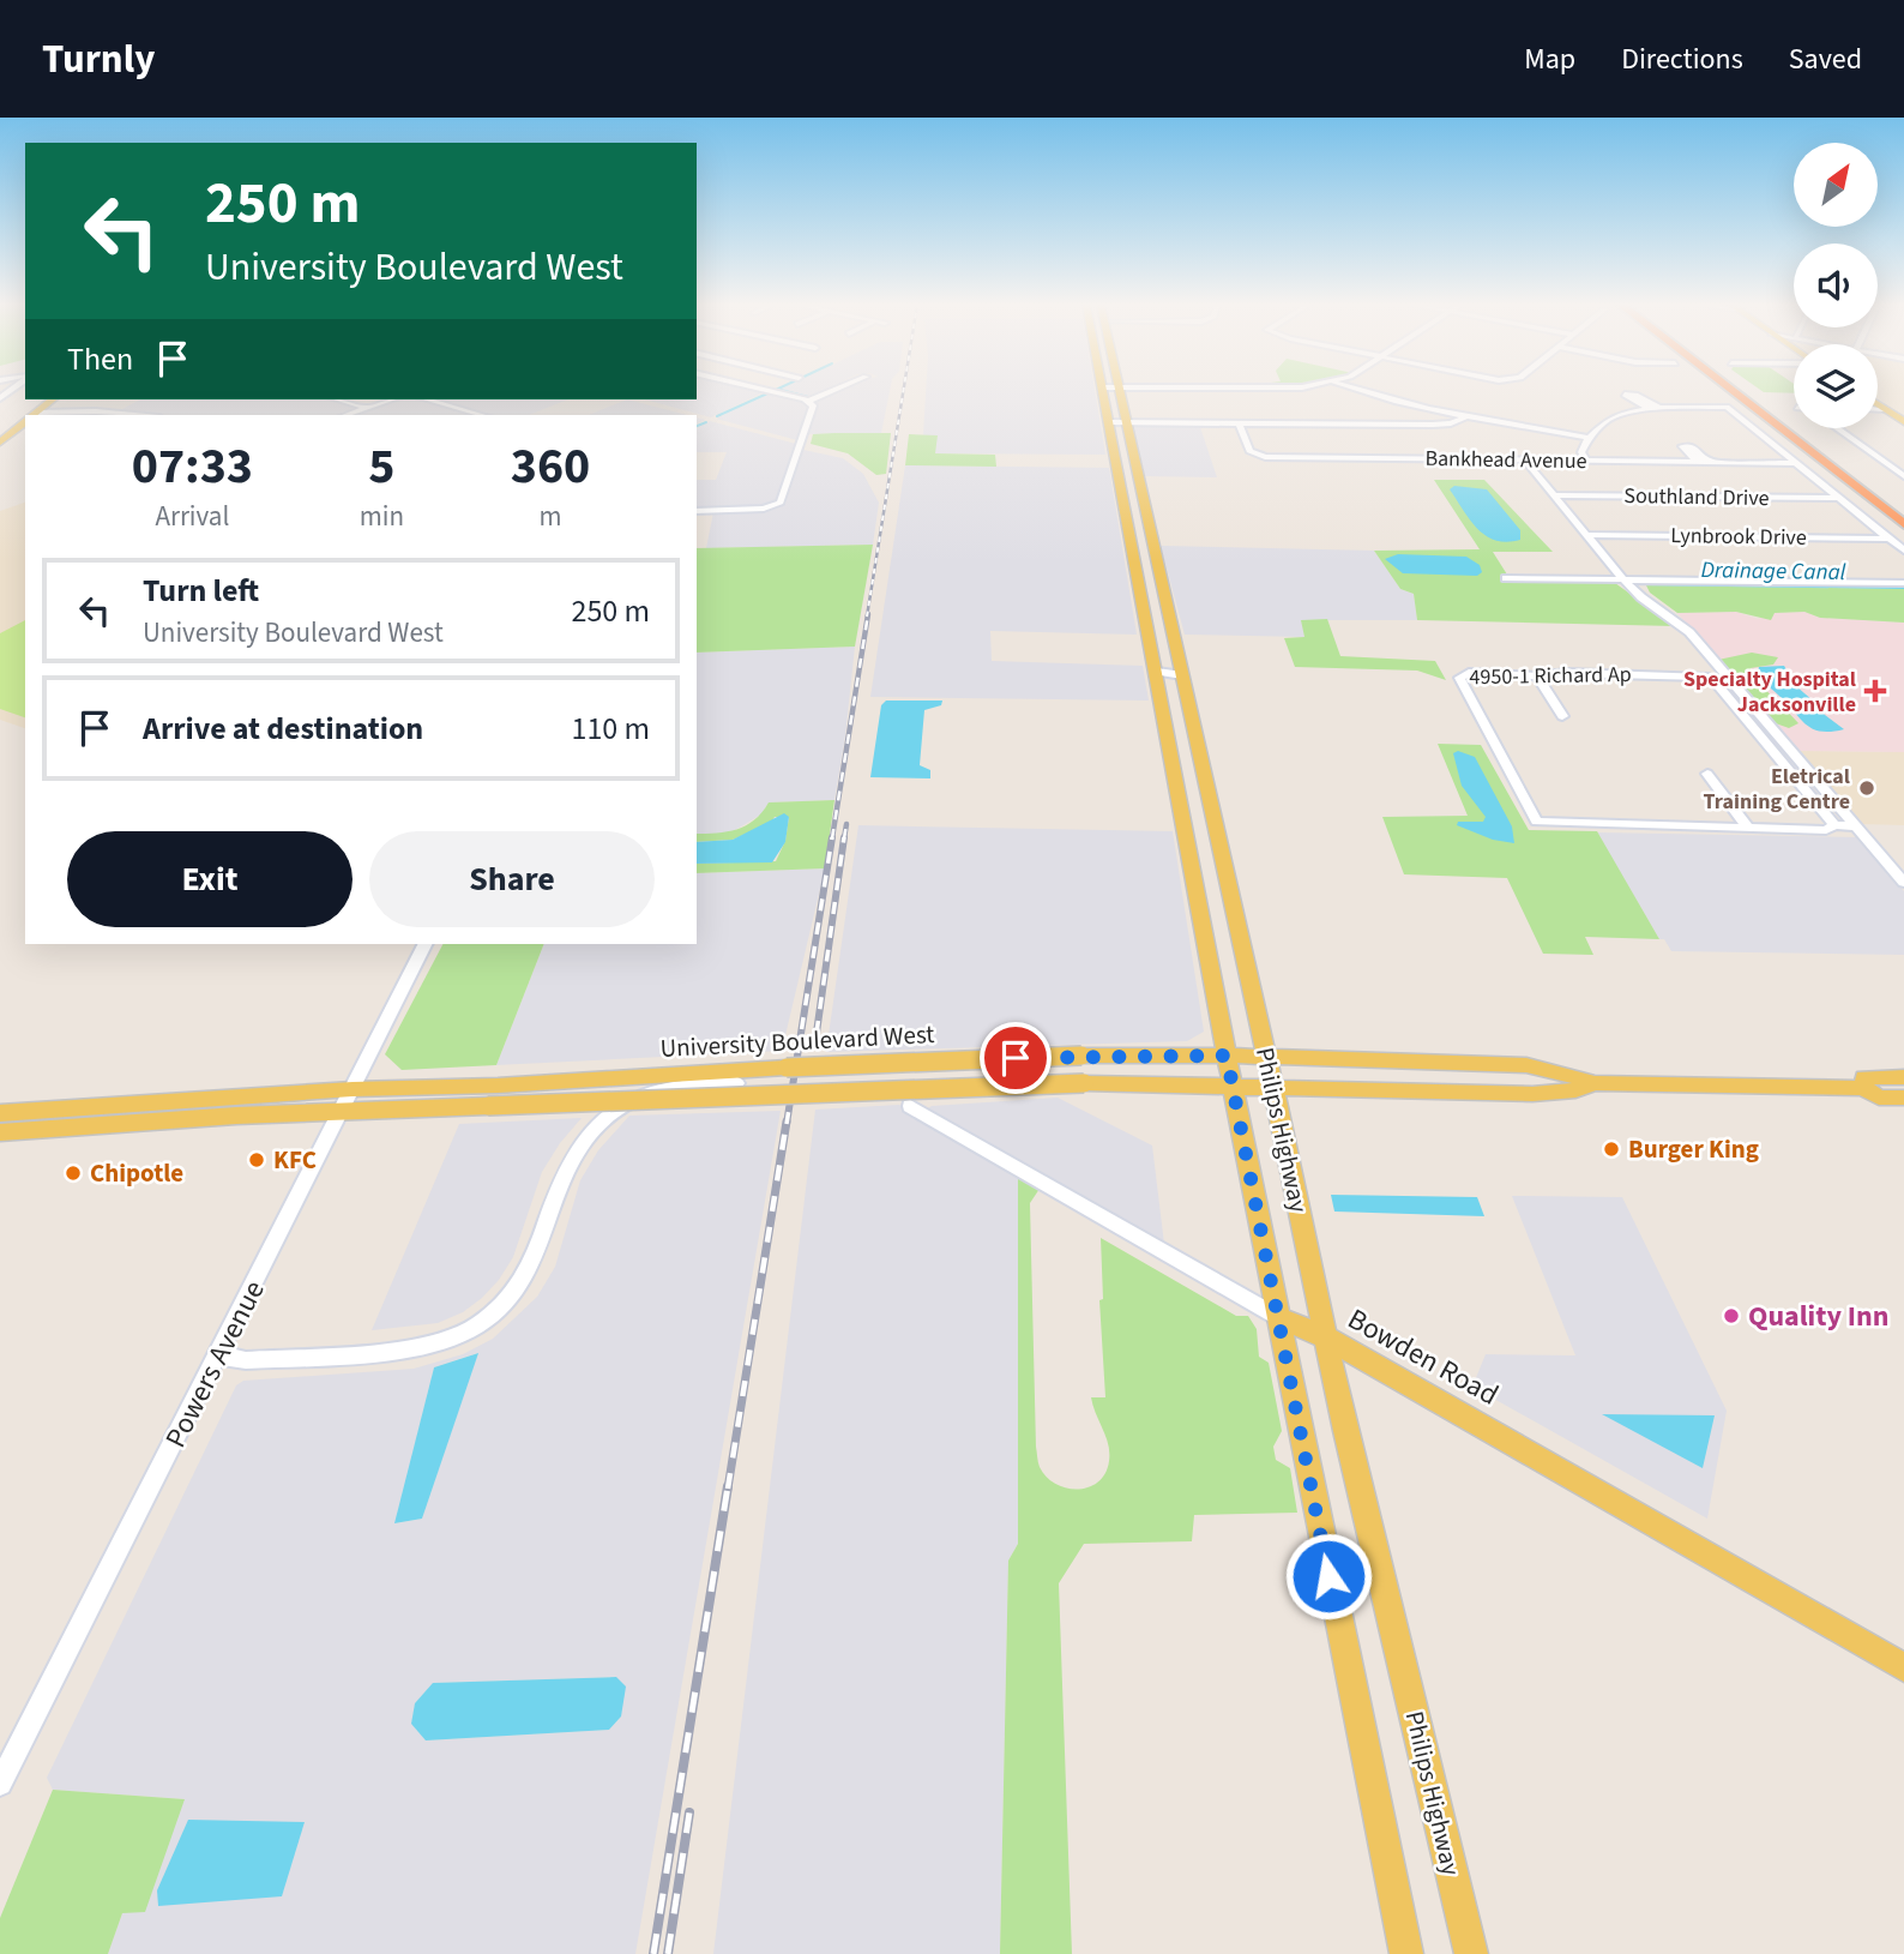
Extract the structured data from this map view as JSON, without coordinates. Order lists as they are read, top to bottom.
{
  "streets": {
    "main road": ["University Boulevard West", "Philips Highway", "Bowden Road"],
    "street": [
      "Bankhead Avenue",
      "Southland Drive",
      "Lynbrook Drive",
      "4950-1 Richard Ap",
      "Powers Avenue"
    ]
  },
  "crossings": [
    ["University Boulevard West", "Philips Highway"],
    ["University Boulevard West", "Powers Avenue"],
    ["Philips Highway", "Bowden Road"]
  ],
  "water": ["Drainage Canal"],
  "places": {
    "health": ["Specialty Hospital Jacksonville"],
    "other": [
      "Eletrical Training Centre",
      "Burger King",
      "KFC",
      "Chipotle",
      "Quality Inn"
    ]
  },
  "north": "top right",
  "page": {
    "header": "Turnly",
    "nav": ["Map", "Directions", "Saved"],
    "turn": ["250 m", "University Boulevard West"],
    "then": "Then",
    "eta": [
      "07:33",
      "Arrival",
      "5",
      "min",
      "360",
      "m"
    ],
    "list": [
      {
        "name": "Turn left",
        "note": "University Boulevard West",
        "value": "250 m"
      },
      {
        "name": "Arrive at destination",
        "value": "110 m"
      }
    ],
    "buttons": ["Exit", "Share"]
  }
}
